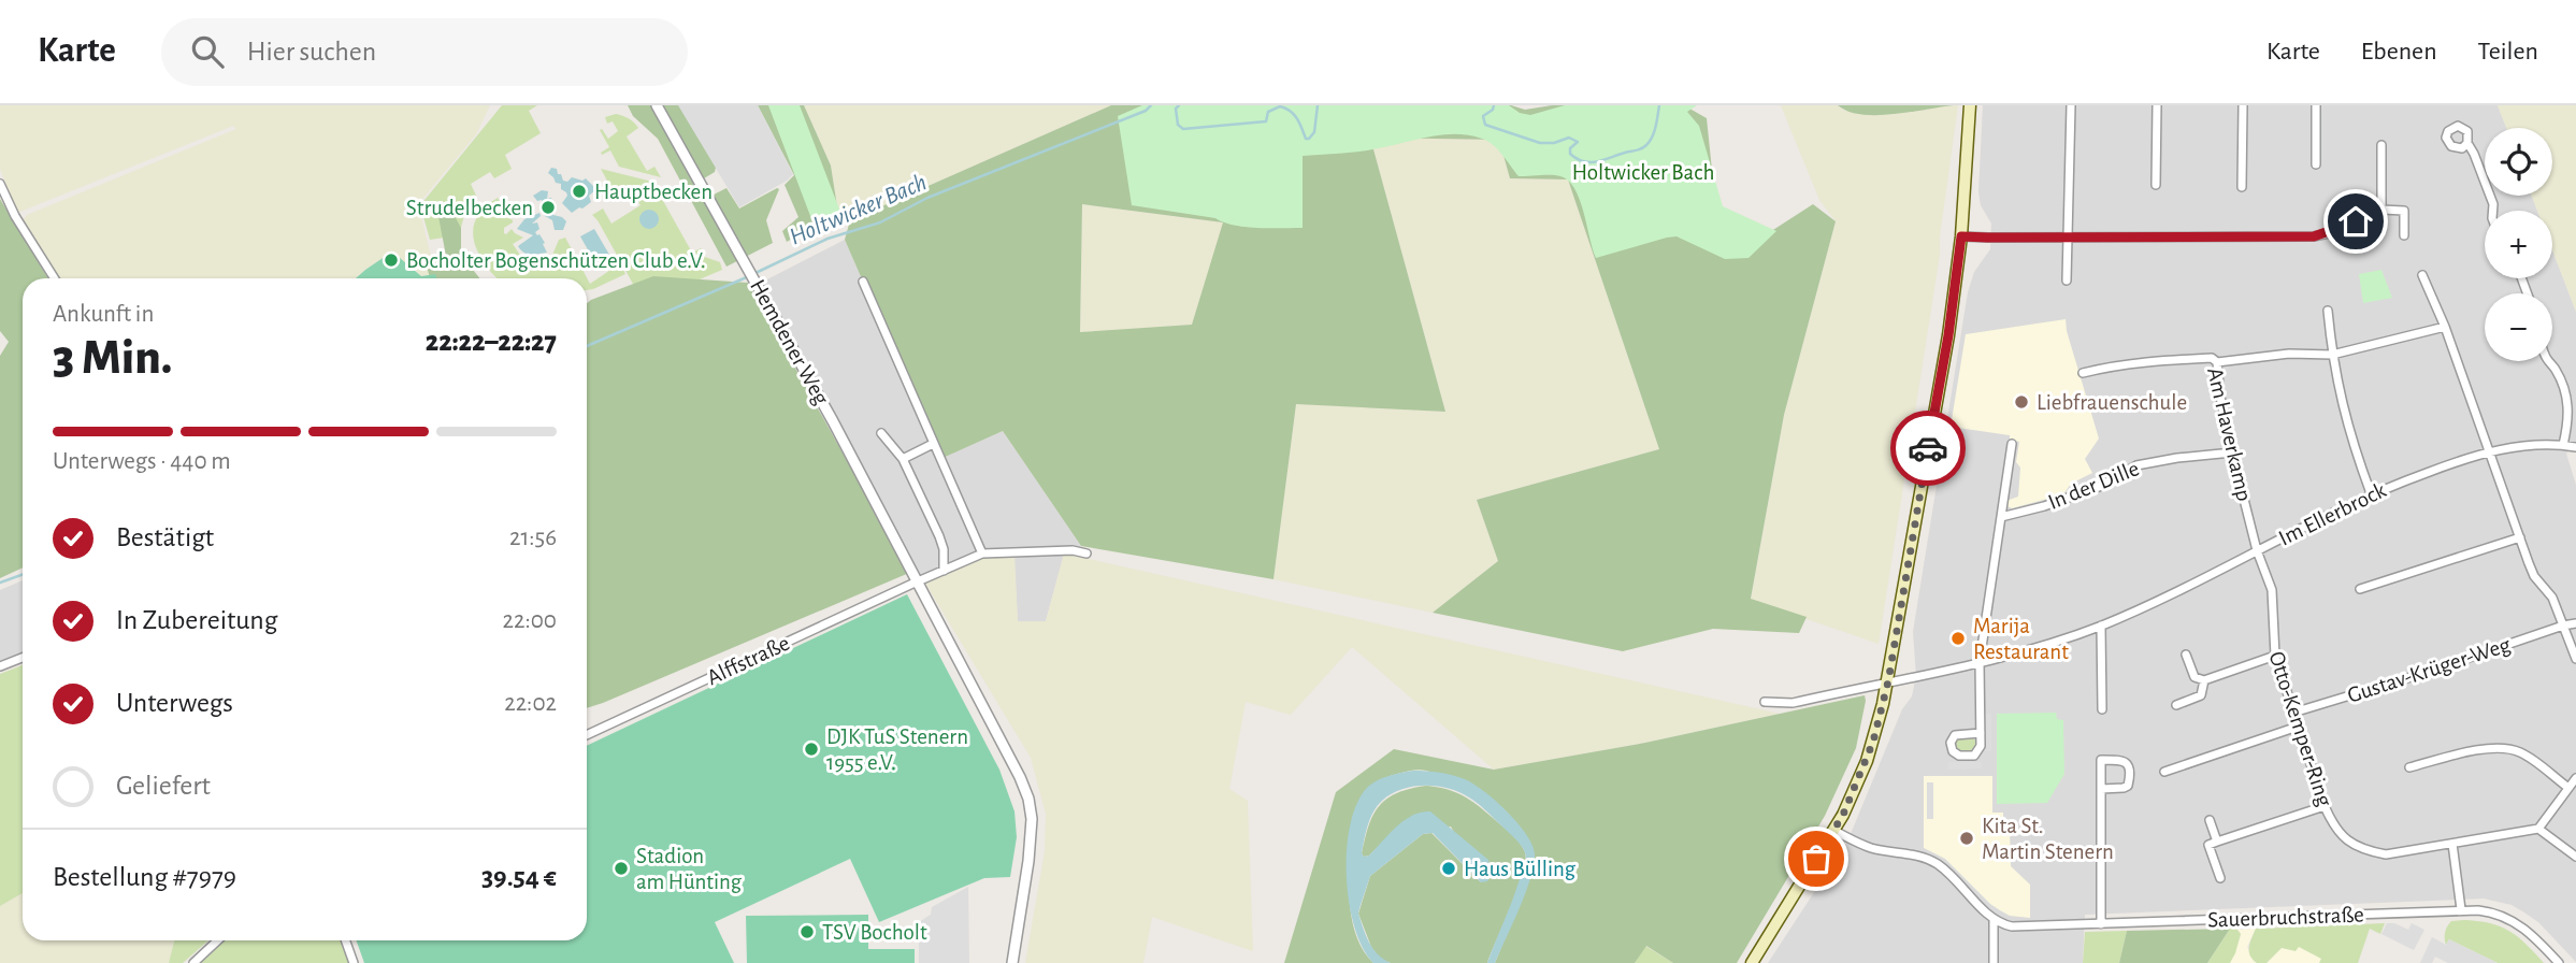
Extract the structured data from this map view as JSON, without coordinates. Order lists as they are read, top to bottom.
{
  "streets": {
    "street": [
      "Hemdener Weg",
      "Am Haverkamp",
      "In der Dille",
      "Im Ellerbrock",
      "Alffstraße",
      "Gustav-Krüger-Weg",
      "Otto-Kemper-Ring",
      "Sauerbruchstraße"
    ]
  },
  "crossings": [
    ["Hemdener Weg", "Alffstraße"],
    ["Am Haverkamp", "In der Dille"],
    ["Am Haverkamp", "Im Ellerbrock"],
    ["Am Haverkamp", "Otto-Kemper-Ring"],
    ["Im Ellerbrock", "Otto-Kemper-Ring"],
    ["Gustav-Krüger-Weg", "Otto-Kemper-Ring"]
  ],
  "water": ["Holtwicker Bach"],
  "parks": ["Holtwicker Bach"],
  "places": [
    "Hauptbecken",
    "Strudelbecken",
    "Bocholter Bogenschützen Club e.V.",
    "Liebfrauenschule",
    "Marija Restaurant",
    "DJK TuS Stenern 1955 e.V.",
    "Kita St. Martin Stenern",
    "Stadion am Hünting",
    "Haus Bülling",
    "TSV Bocholt"
  ],
  "page": {
    "header": "Karte",
    "search": "Hier suchen",
    "nav": ["Karte", "Ebenen", "Teilen"],
    "map_buttons": ["+", "−"],
    "heading": ["3 Min.", "Ankunft in", "22:22–22:27"],
    "panel": ["Bestellung #7979", "39.54 €"],
    "bar": "Unterwegs · 440 m",
    "list": [
      ["Bestätigt", "21:56"],
      ["In Zubereitung", "22:00"],
      ["Unterwegs", "22:02"],
      "Geliefert"
    ]
  }
}
